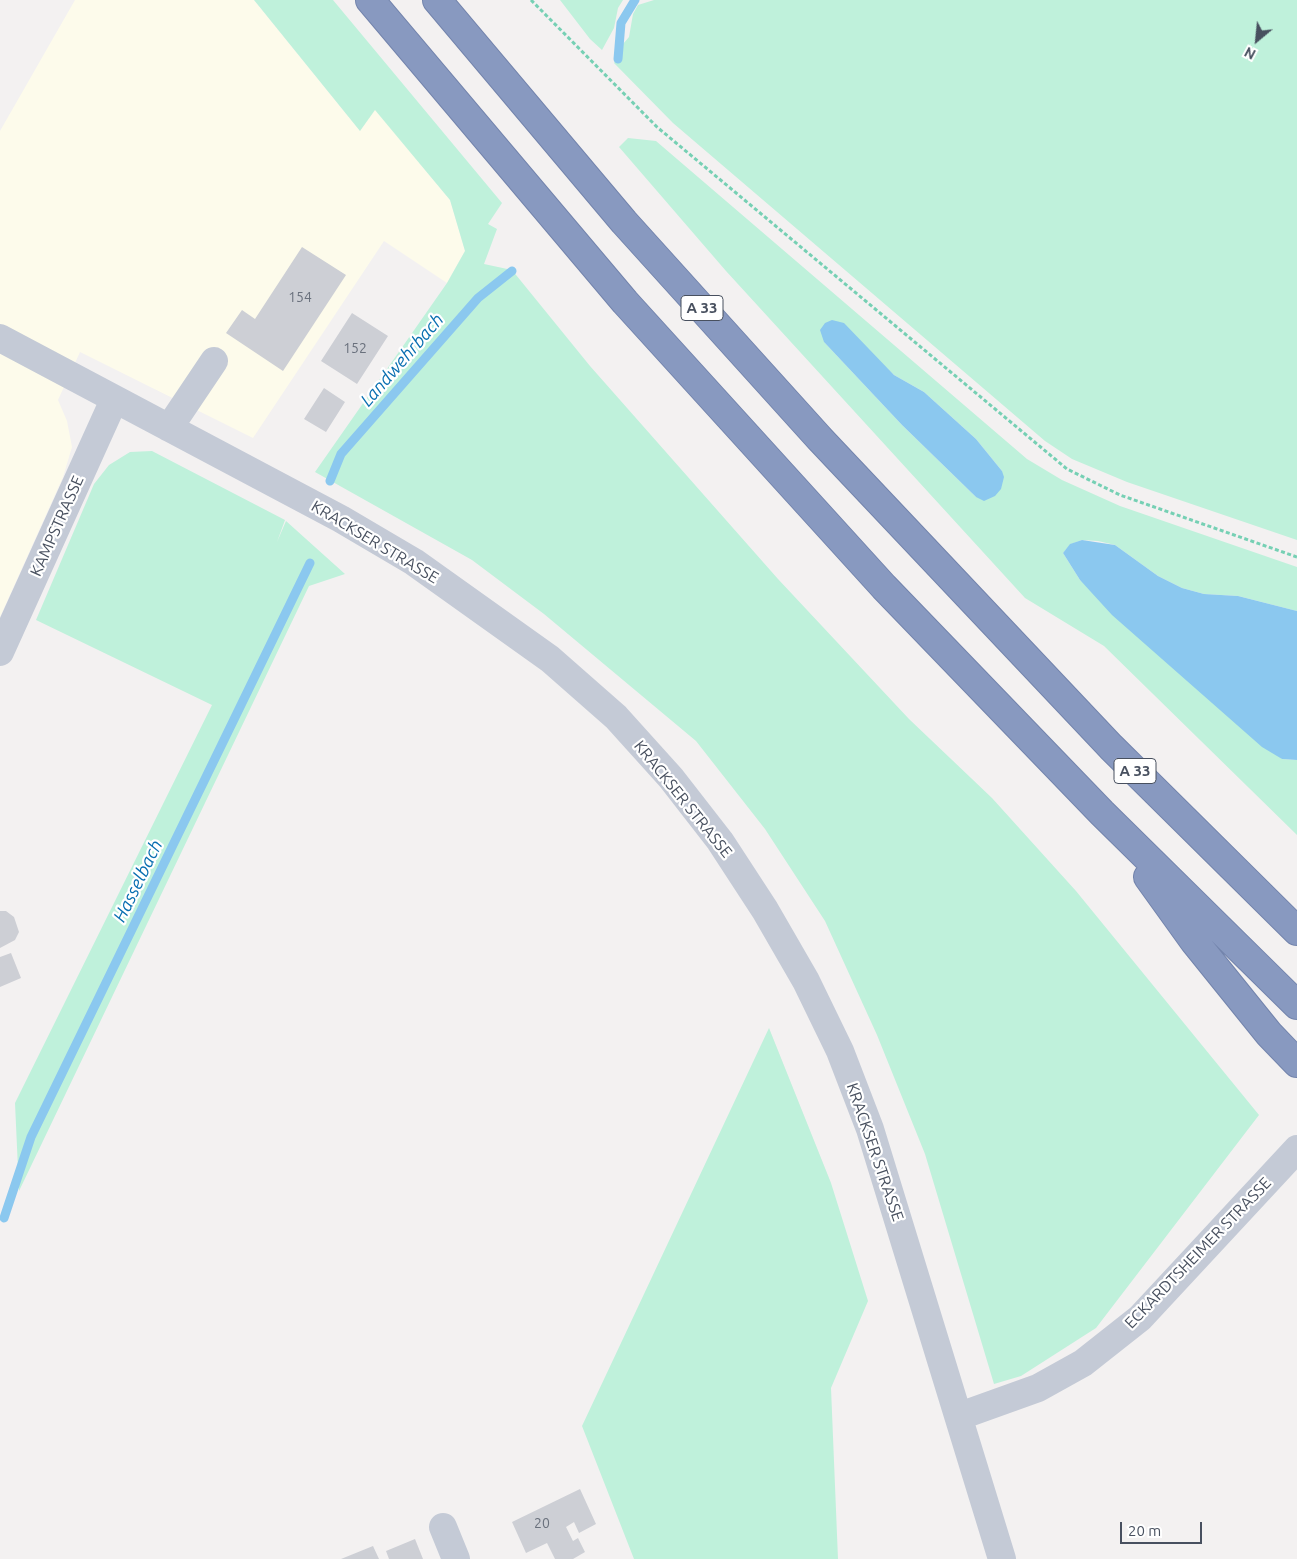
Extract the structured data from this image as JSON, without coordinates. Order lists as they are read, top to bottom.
{
  "streets": {
    "highway": ["A 33"],
    "street": ["KAMPSTRASSE", "KRACKSER STRASSE", "ECKARDTSHEIMER STRASSE"]
  },
  "crossings": [
    ["KAMPSTRASSE", "KRACKSER STRASSE"],
    ["KRACKSER STRASSE", "ECKARDTSHEIMER STRASSE"]
  ],
  "water": ["Landwehrbach", "Hasselbach"],
  "house_numbers": ["154", "152", "20"],
  "scale_bar": "20 m",
  "north": "bottom left"
}
